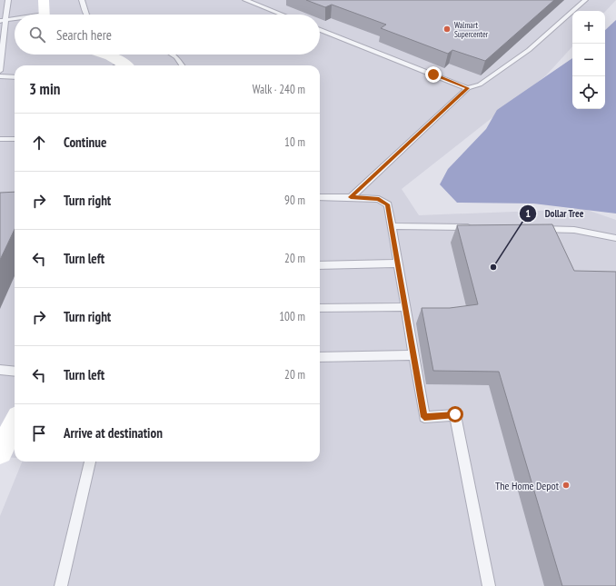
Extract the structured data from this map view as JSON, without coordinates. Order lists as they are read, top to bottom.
{
  "places": ["Walmart Supercenter", "Dollar Tree", "The Home Depot"],
  "page": {
    "map_buttons": ["+", "−"],
    "search": "Search here",
    "heading": ["3 min", "Walk · 240 m"],
    "list": [
      ["Continue", "10 m"],
      ["Turn right", "90 m"],
      ["Turn left", "20 m"],
      ["Turn right", "100 m"],
      ["Turn left", "20 m"],
      "Arrive at destination"
    ]
  }
}
